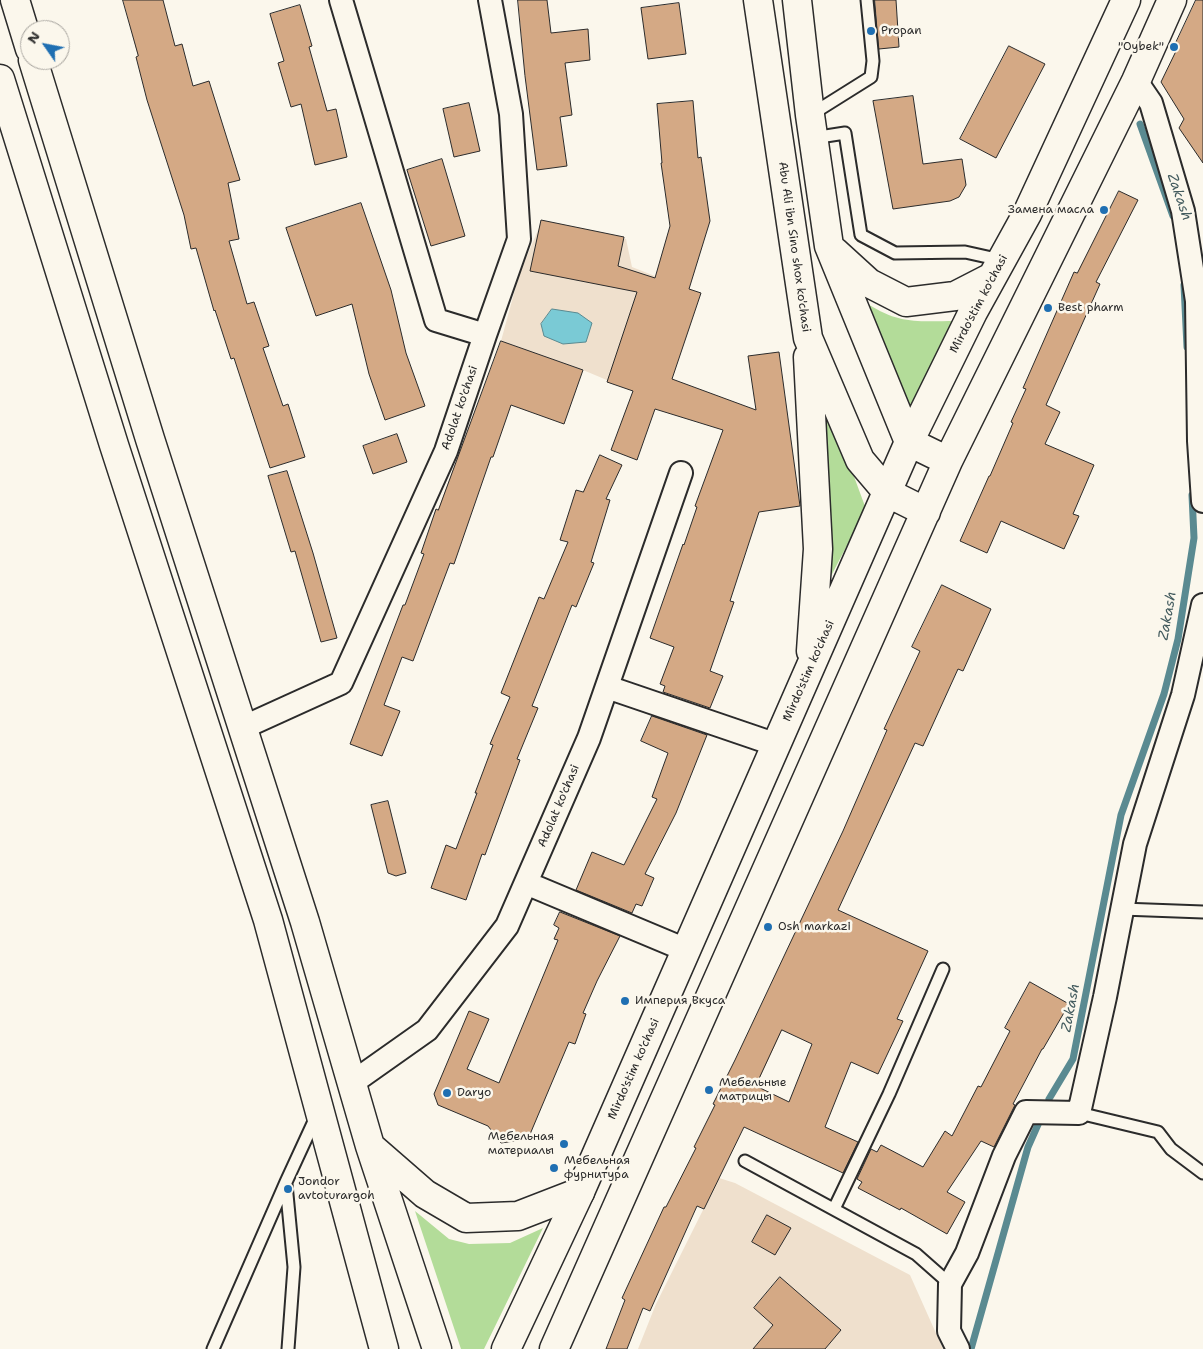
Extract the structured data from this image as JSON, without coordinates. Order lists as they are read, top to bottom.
{
  "streets": {
    "main road": ["Abu Ali ibn Sino shox ko'chasi", "Mirdo'stim ko'chasi"],
    "street": ["Adolat ko'chasi"]
  },
  "crossings": [
    ["Abu Ali ibn Sino shox ko'chasi", "Mirdo'stim ko'chasi"]
  ],
  "water": ["Zakash"],
  "places": [
    "Propan",
    "\"Oybek\"",
    "Замена масла",
    "Best pharm",
    "Osh markazi",
    "Империя Вкуса",
    "Мебельные матрицы",
    "Daryo",
    "Мебельная материалы",
    "Мебельная фурнитура",
    "Jondor avtoturargoh"
  ],
  "north": "top left"
}
